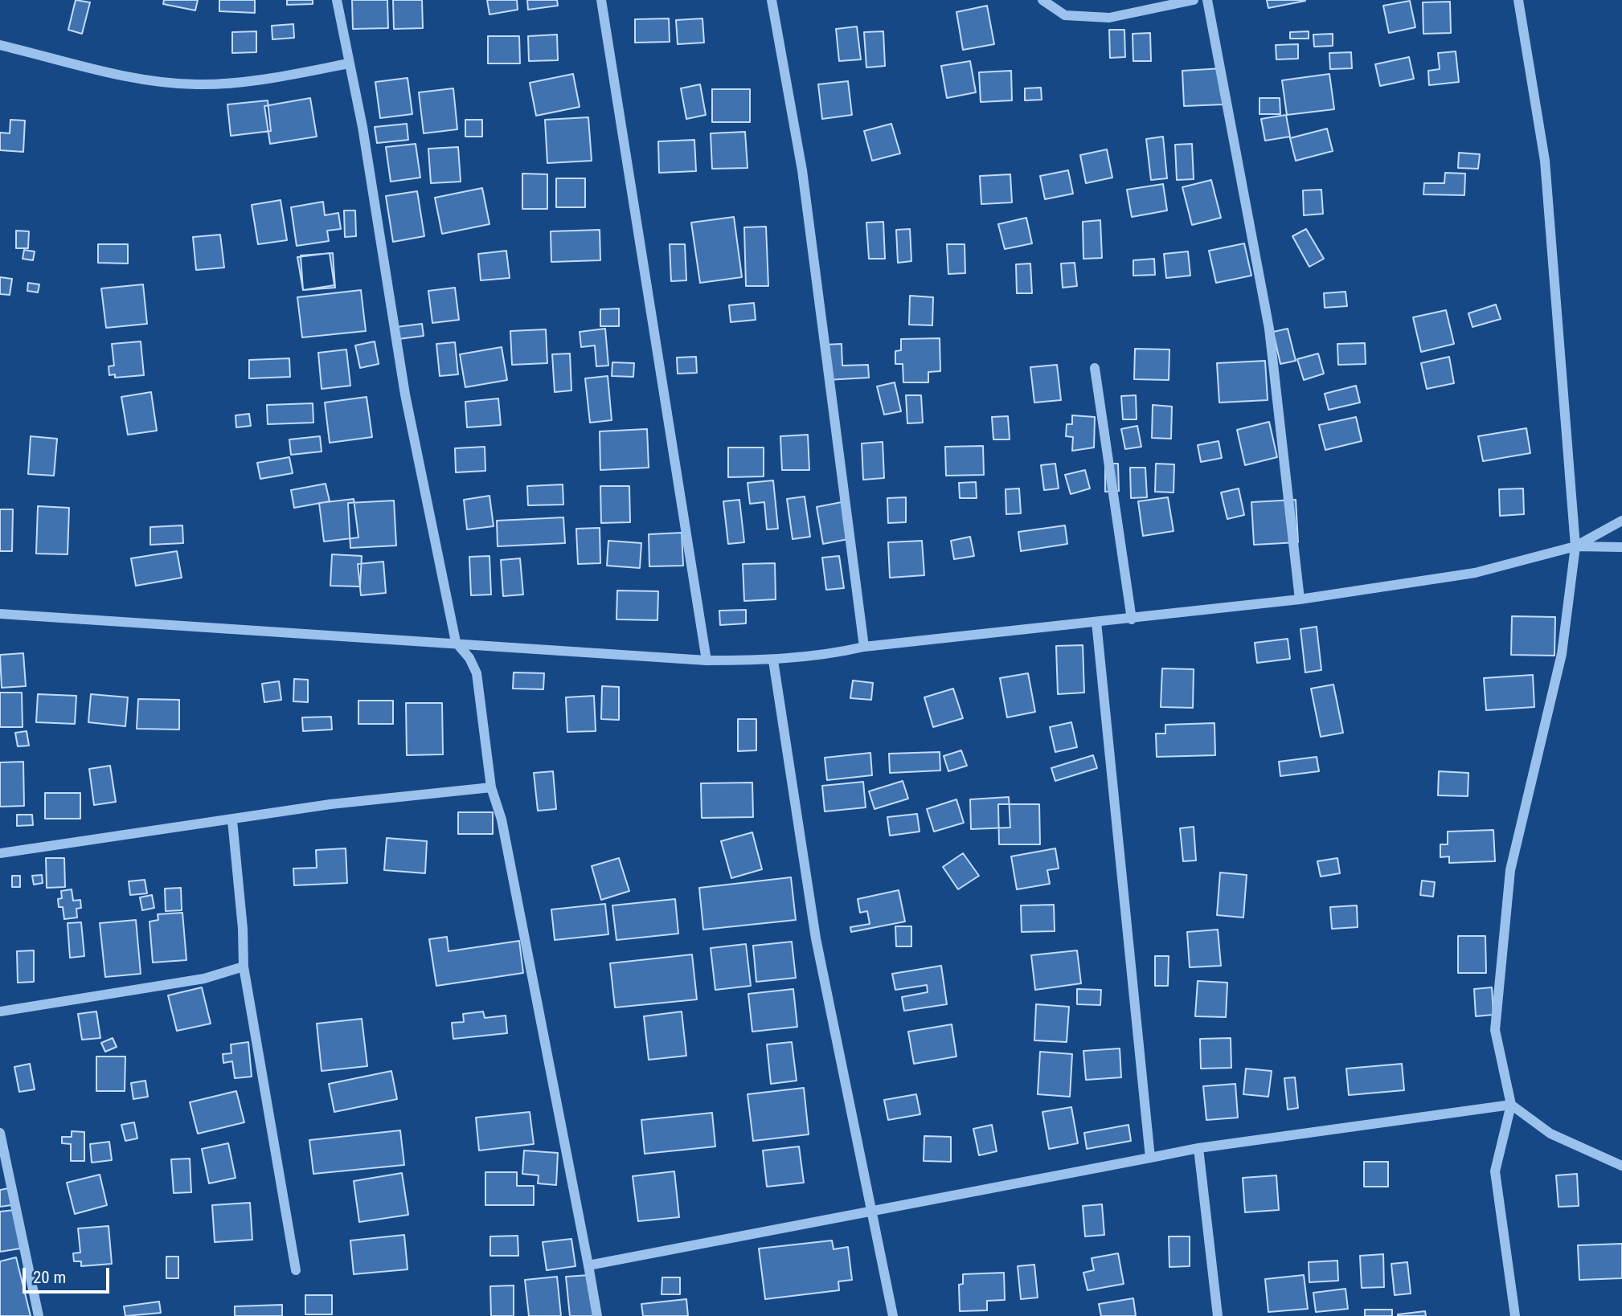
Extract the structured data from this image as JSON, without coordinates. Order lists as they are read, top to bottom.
{
  "scale_bar": "20 m"
}
